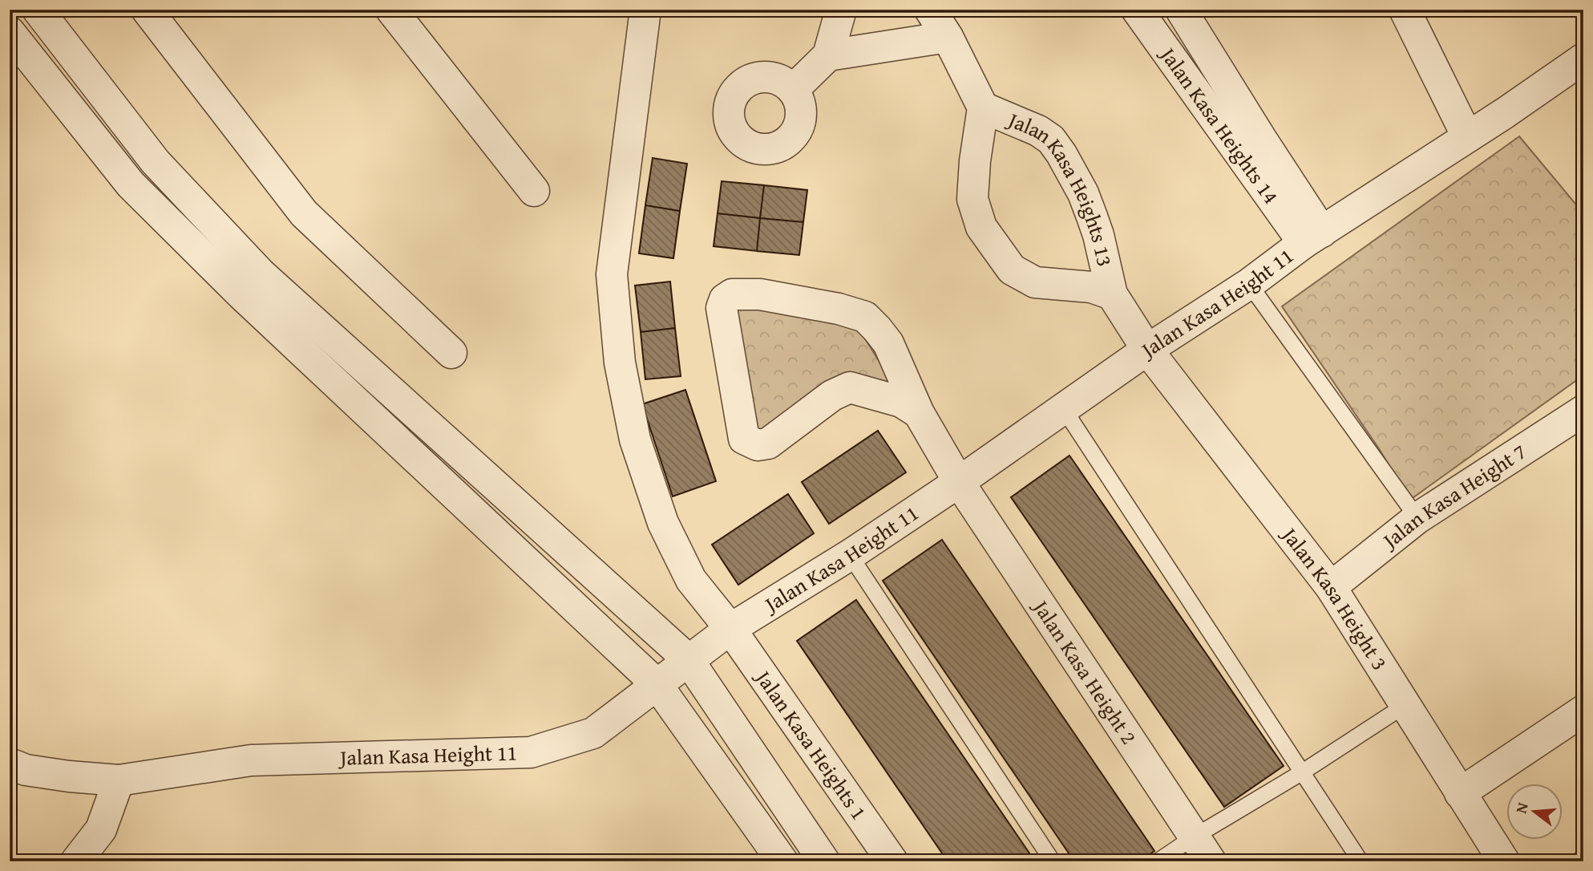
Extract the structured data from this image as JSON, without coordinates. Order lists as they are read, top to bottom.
{
  "streets": {
    "street": [
      "Jalan Kasa Heights 14",
      "Jalan Kasa Heights 13",
      "Jalan Kasa Height 11",
      "Jalan Kasa Height 7",
      "Jalan Kasa Height 3",
      "Jalan Kasa Height 2",
      "Jalan Kasa Heights 1"
    ]
  },
  "crossings": [
    ["Jalan Kasa Heights 14", "Jalan Kasa Height 11"],
    ["Jalan Kasa Heights 13", "Jalan Kasa Height 11"],
    ["Jalan Kasa Heights 13", "Jalan Kasa Height 3"],
    ["Jalan Kasa Height 11", "Jalan Kasa Height 3"],
    ["Jalan Kasa Height 11", "Jalan Kasa Height 2"],
    ["Jalan Kasa Height 11", "Jalan Kasa Heights 1"],
    ["Jalan Kasa Height 7", "Jalan Kasa Height 3"]
  ],
  "north": "left"
}
